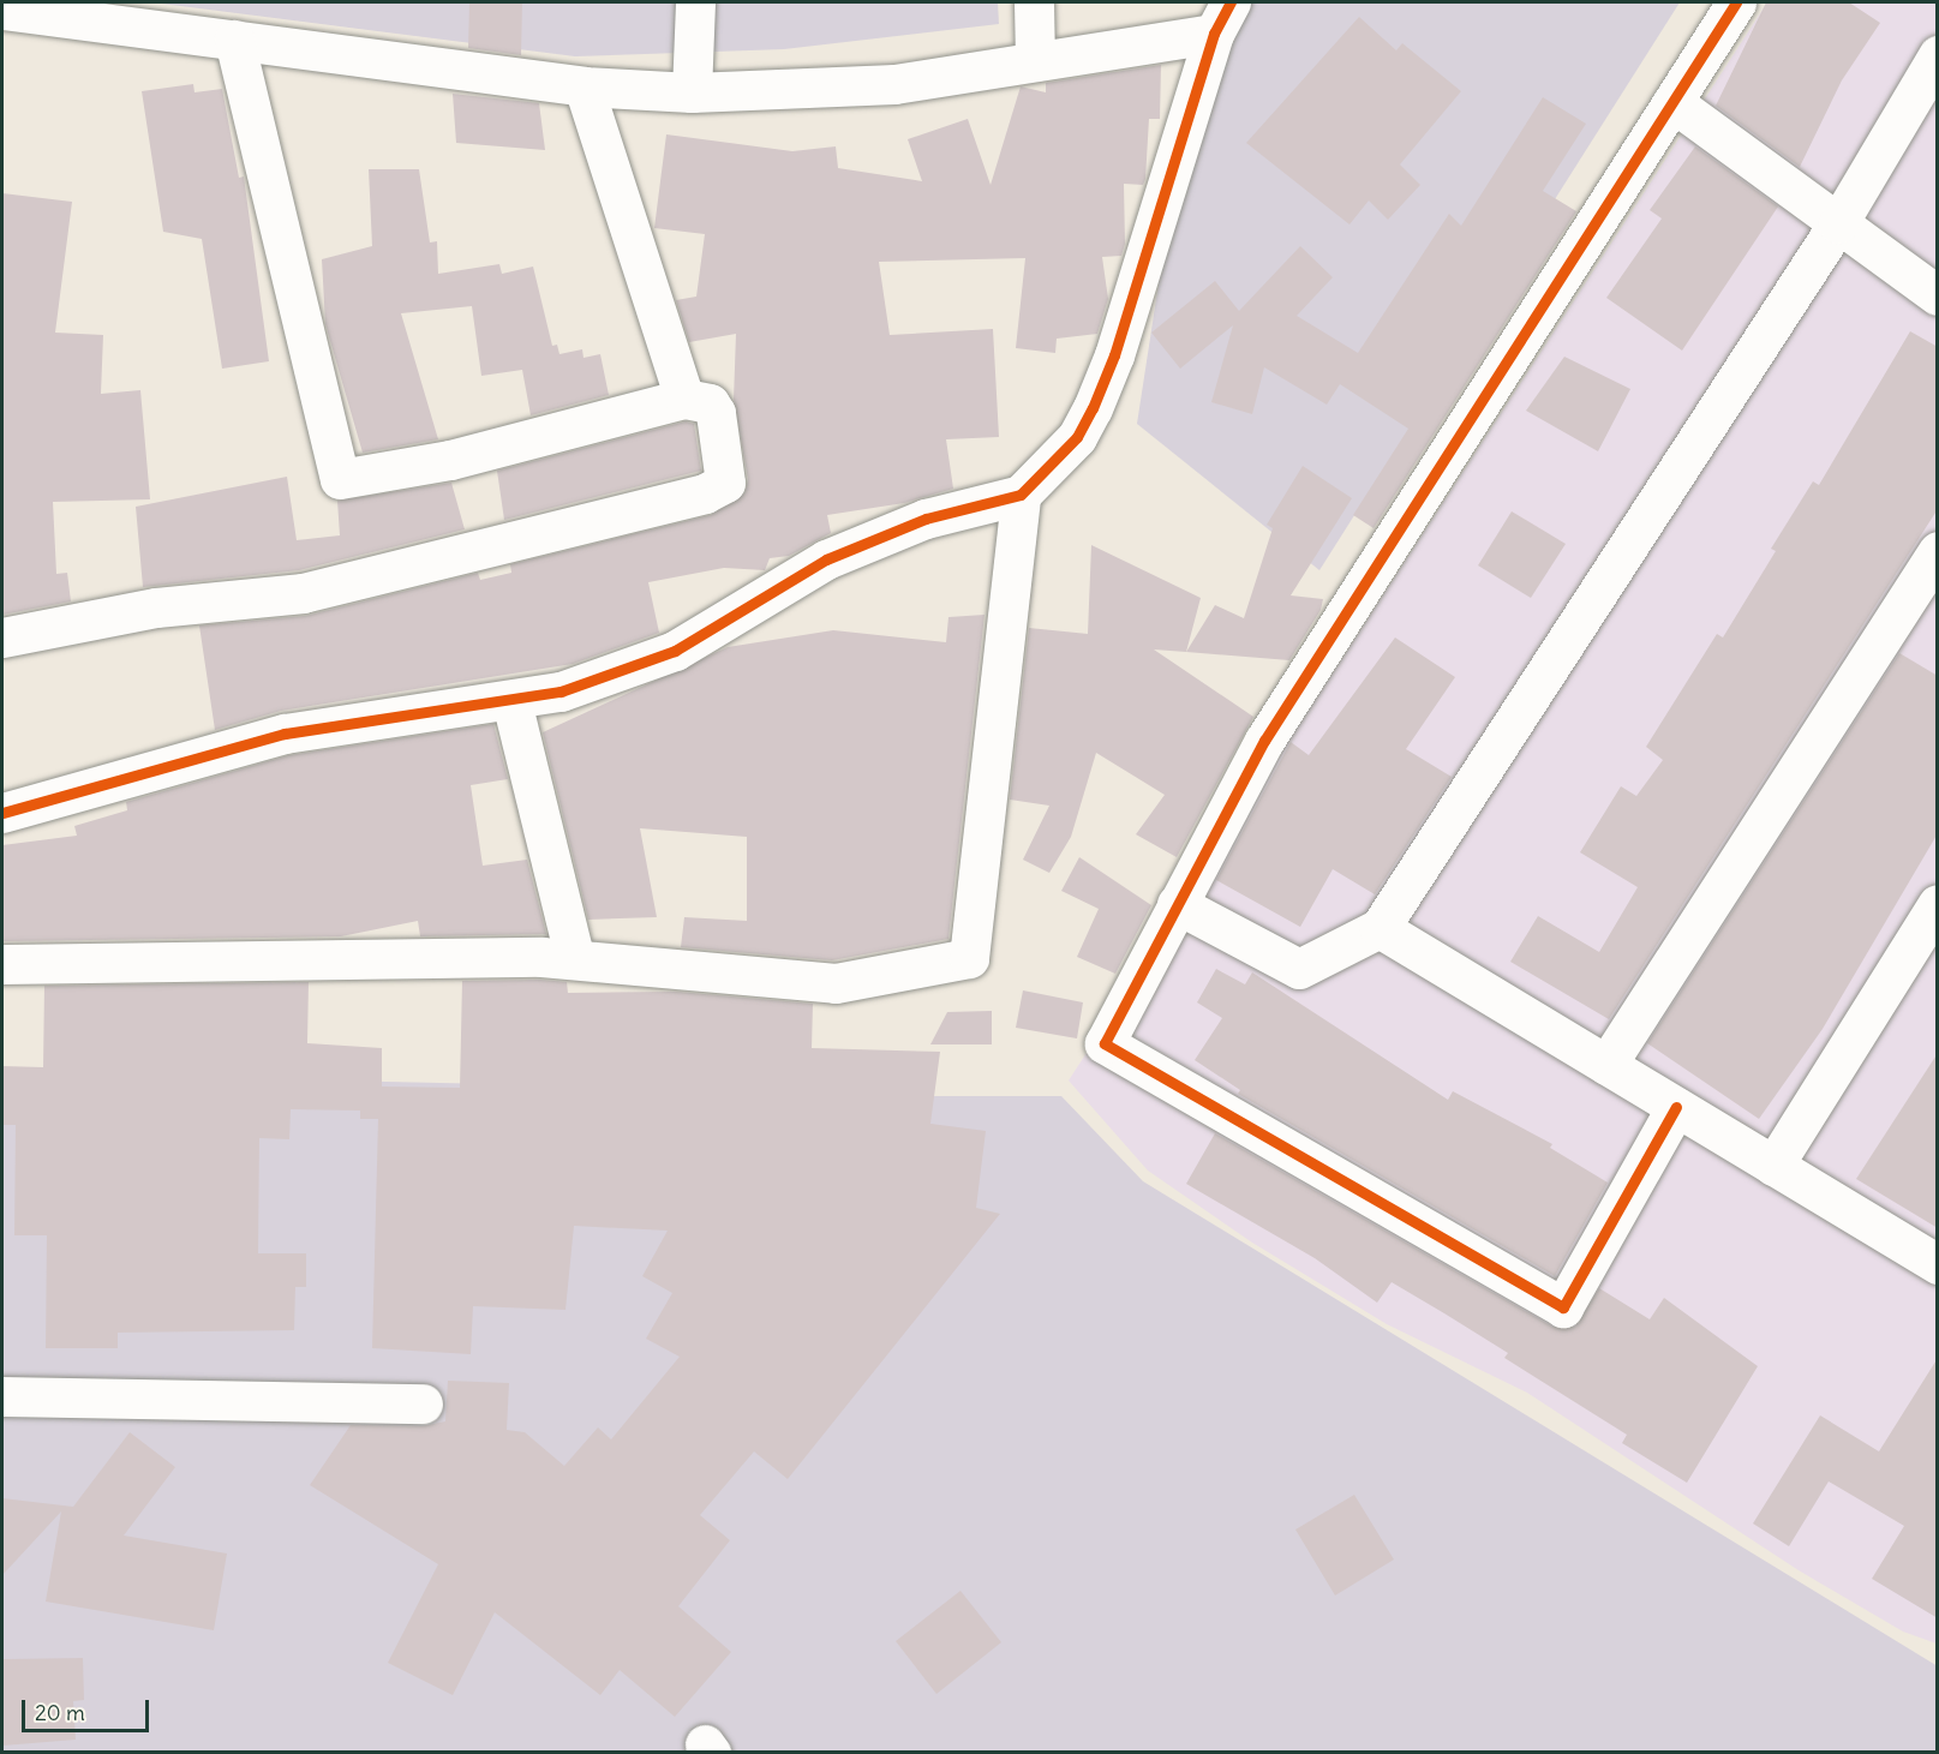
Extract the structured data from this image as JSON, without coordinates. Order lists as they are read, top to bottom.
{
  "scale_bar": "20 m"
}
